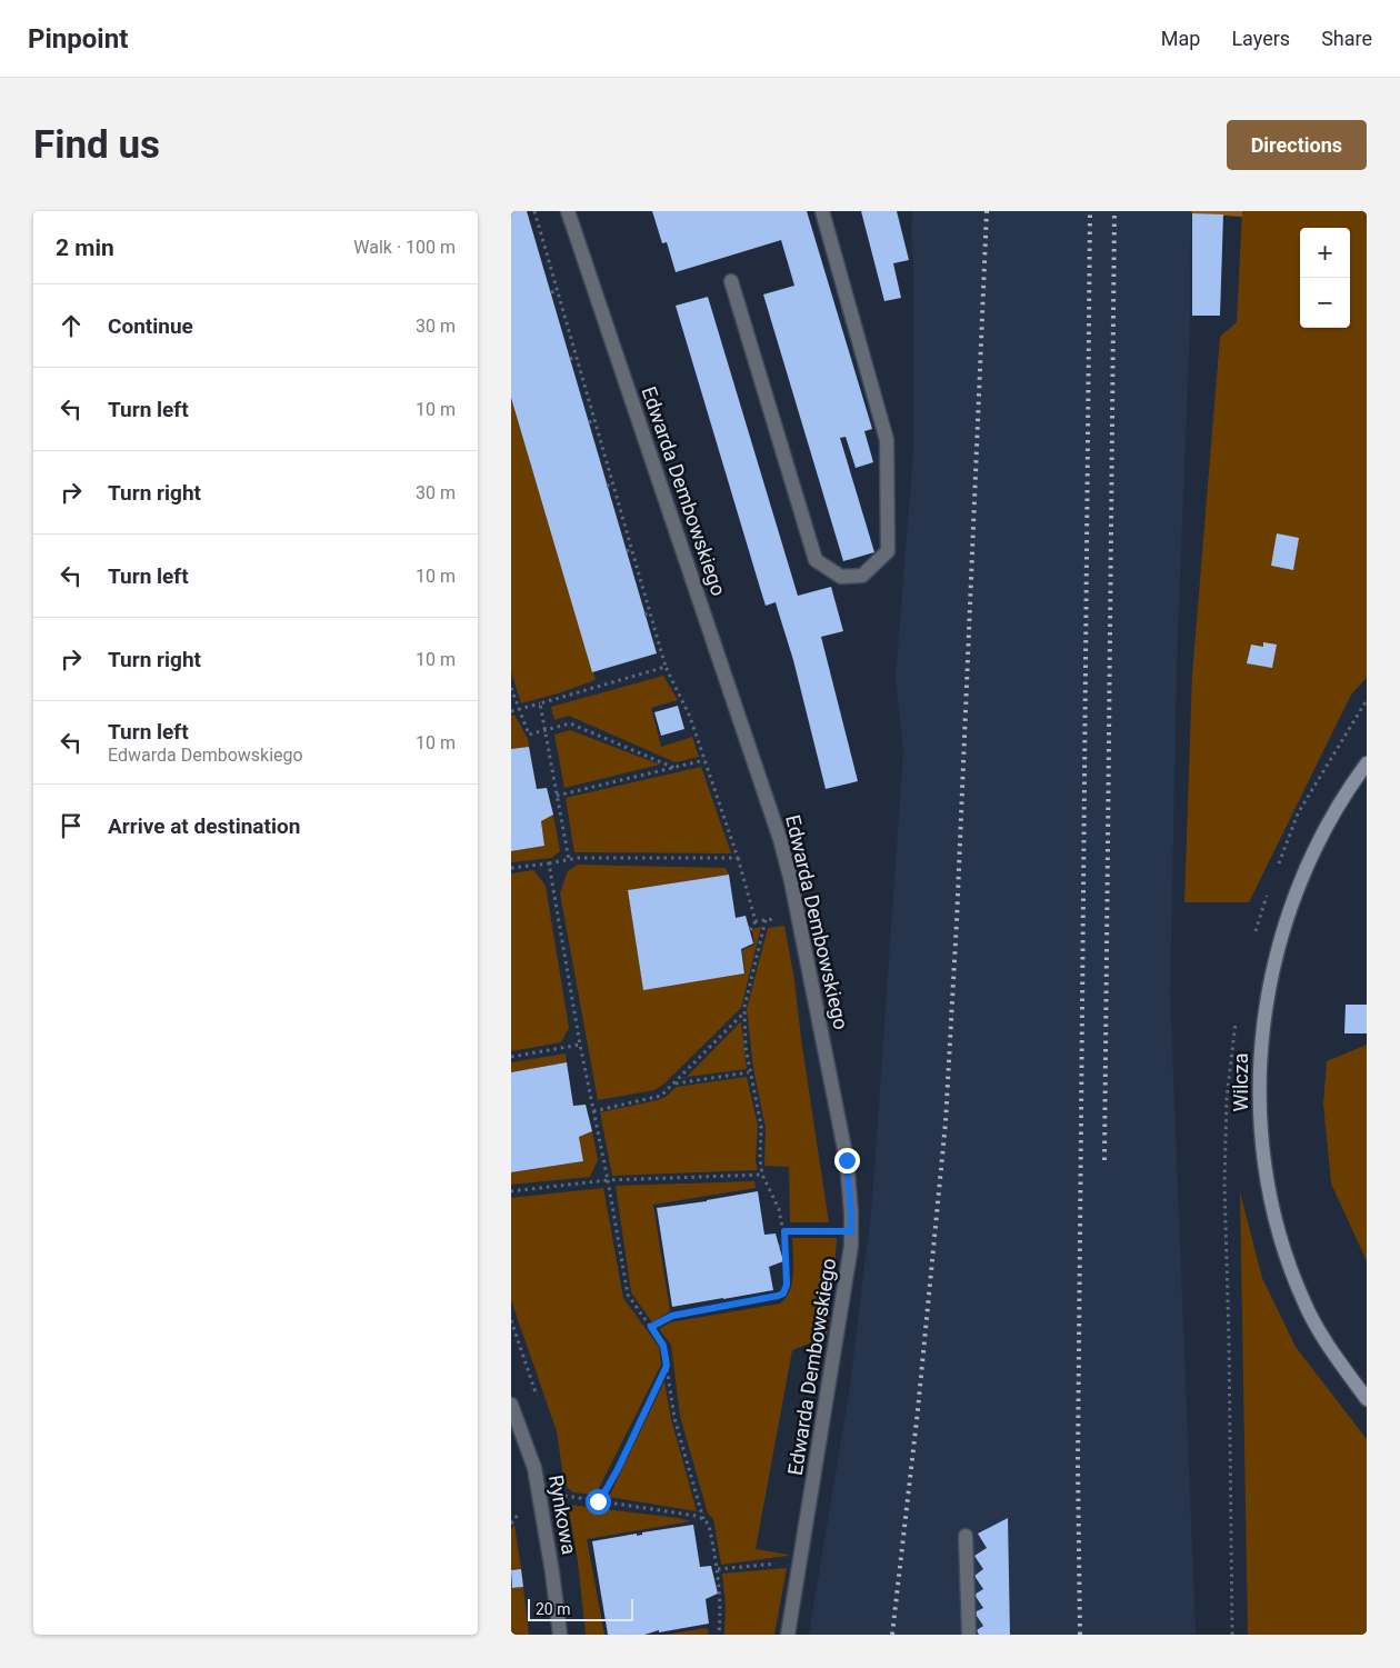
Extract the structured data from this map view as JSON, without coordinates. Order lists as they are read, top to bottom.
{
  "streets": {
    "street": ["Edwarda Dembowskiego", "Wilcza", "Rynkowa"]
  },
  "scale_bar": "20 m",
  "page": {
    "header": "Pinpoint",
    "nav": ["Map", "Layers", "Share"],
    "buttons": "Directions",
    "title": "Find us",
    "heading": ["2 min", "Walk · 100 m"],
    "map_buttons": ["+", "−"],
    "list": [
      ["Continue", "30 m"],
      ["Turn left", "10 m"],
      ["Turn right", "30 m"],
      ["Turn left", "10 m"],
      ["Turn right", "10 m"],
      ["Turn left", "Edwarda Dembowskiego", "10 m"],
      "Arrive at destination"
    ],
    "scale": "20 m"
  }
}
